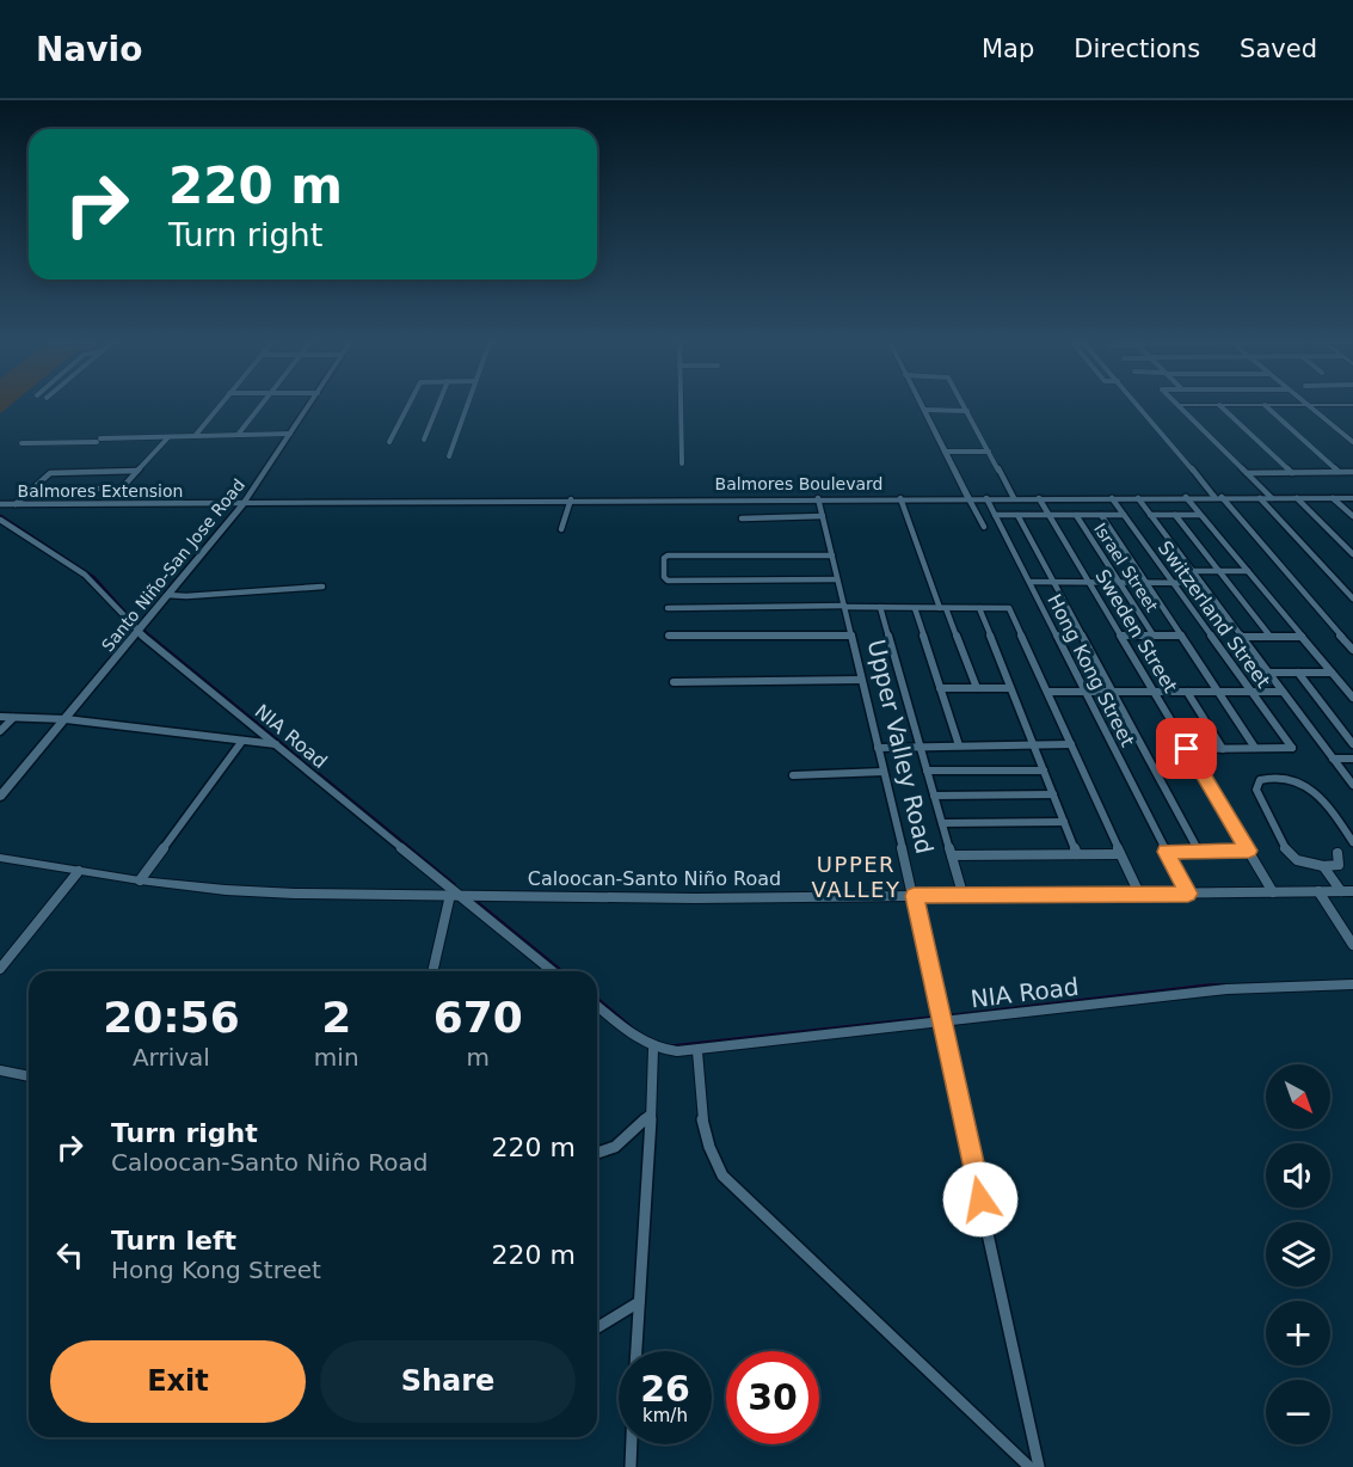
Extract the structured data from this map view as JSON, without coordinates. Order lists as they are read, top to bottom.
{
  "streets": {
    "main road": ["Balmores Boulevard", "Santo Niño-San Jose Road"],
    "street": [
      "Balmores Extension",
      "Israel Street",
      "Switzerland Street",
      "Sweden Street",
      "Hong Kong Street",
      "NIA Road",
      "Upper Valley Road",
      "Caloocan-Santo Niño Road"
    ]
  },
  "crossings": [
    ["Balmores Boulevard", "Balmores Extension"],
    ["Balmores Boulevard", "Santo Niño-San Jose Road"],
    ["Balmores Boulevard", "Switzerland Street"],
    ["Balmores Boulevard", "Sweden Street"],
    ["Balmores Boulevard", "Hong Kong Street"],
    ["Balmores Boulevard", "Upper Valley Road"],
    ["Balmores Extension", "Santo Niño-San Jose Road"],
    ["Santo Niño-San Jose Road", "NIA Road"],
    ["Sweden Street", "Caloocan-Santo Niño Road"],
    ["Hong Kong Street", "Caloocan-Santo Niño Road"],
    ["NIA Road", "Upper Valley Road"],
    ["NIA Road", "Caloocan-Santo Niño Road"],
    ["Upper Valley Road", "Caloocan-Santo Niño Road"]
  ],
  "districts": ["UPPER VALLEY"],
  "north": "bottom right",
  "page": {
    "header": "Navio",
    "nav": ["Map", "Directions", "Saved"],
    "turn": ["220 m", "Turn right"],
    "eta": [
      "20:56",
      "Arrival",
      "2",
      "min",
      "670",
      "m"
    ],
    "map_buttons": ["+", "−"],
    "list": [
      {
        "name": "Turn right",
        "note": "Caloocan-Santo Niño Road",
        "value": "220 m"
      },
      {
        "name": "Turn left",
        "note": "Hong Kong Street",
        "value": "220 m"
      }
    ],
    "buttons": ["Exit", "Share"],
    "speed": "26 km/h",
    "limit": "30"
  }
}
